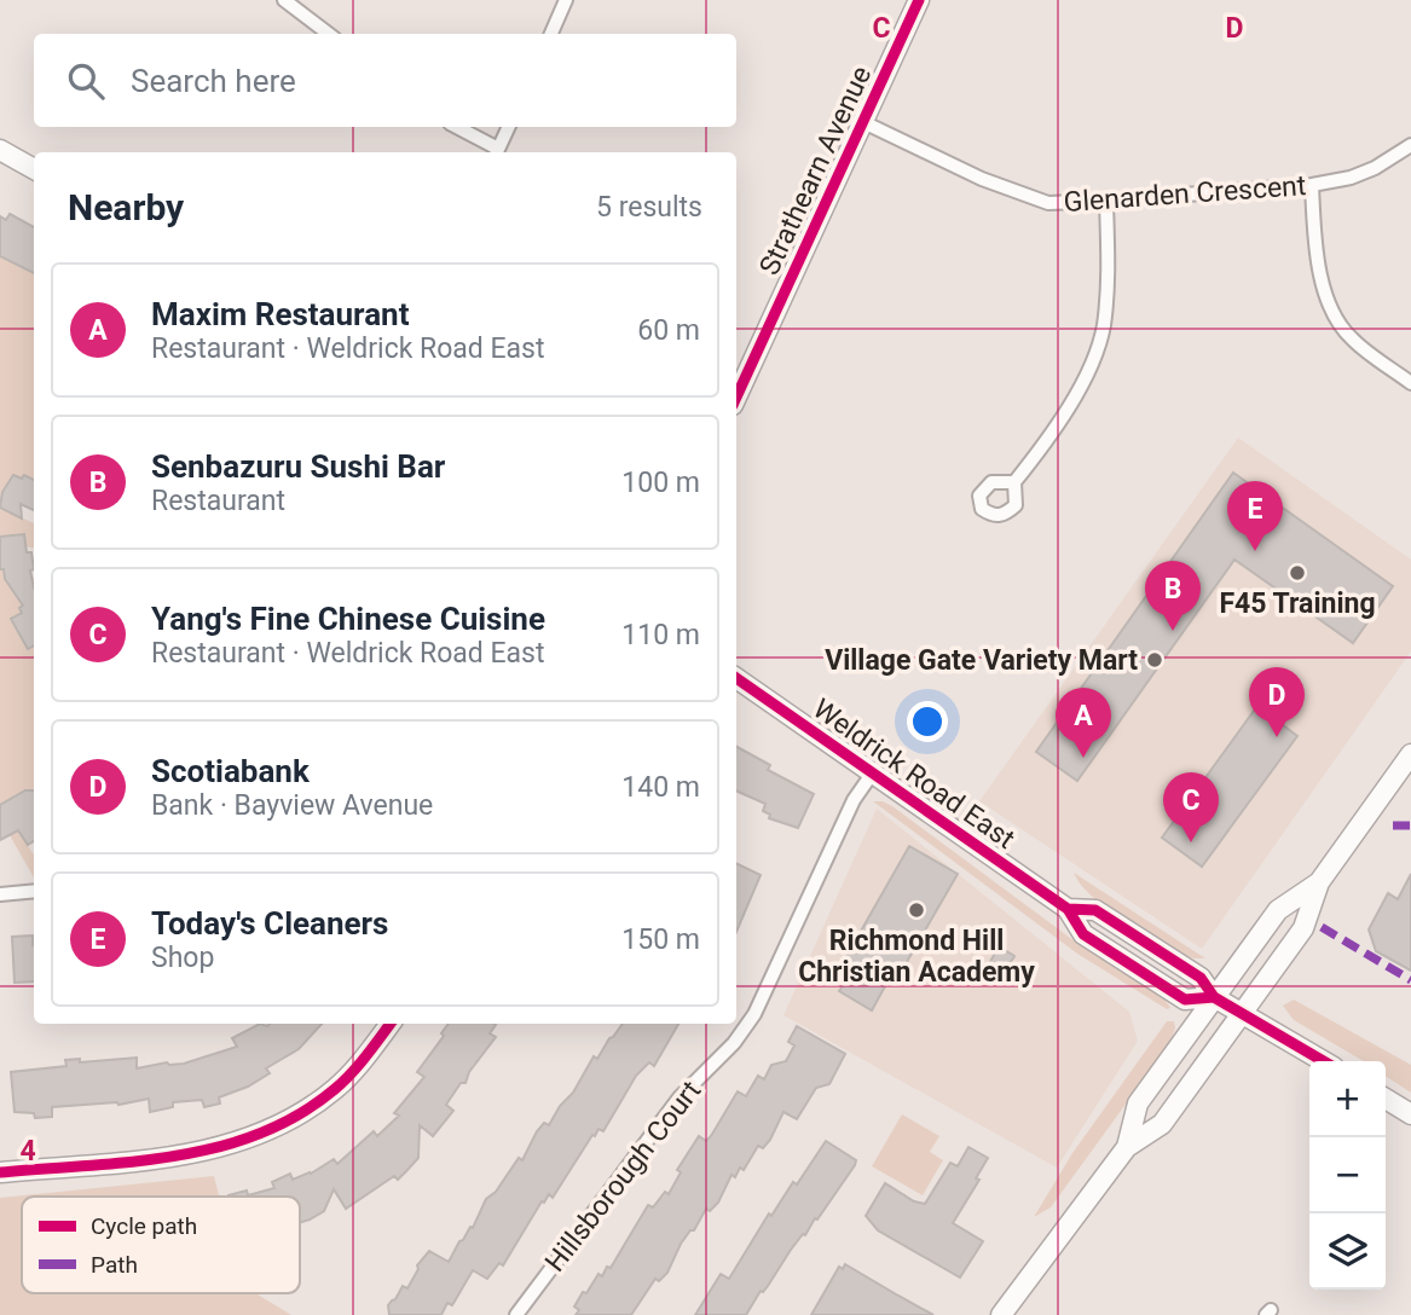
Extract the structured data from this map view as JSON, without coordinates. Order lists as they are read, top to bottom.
{
  "streets": {
    "street": [
      "Strathearn Avenue",
      "Glenarden Crescent",
      "Weldrick Road East",
      "Hillsborough Court"
    ]
  },
  "crossings": [
    ["Strathearn Avenue", "Glenarden Crescent"],
    ["Weldrick Road East", "Hillsborough Court"]
  ],
  "places": ["F45 Training", "Village Gate Variety Mart", "Richmond Hill Christian Academy"],
  "legend": ["Cycle path", "Path"],
  "page": {
    "search": "Search here",
    "heading": ["Nearby", "5 results"],
    "list": [
      {
        "mark": "A",
        "name": "Maxim Restaurant",
        "note": "Restaurant · Weldrick Road East",
        "value": "60 m"
      },
      {
        "mark": "B",
        "name": "Senbazuru Sushi Bar",
        "note": "Restaurant",
        "value": "100 m"
      },
      {
        "mark": "C",
        "name": "Yang's Fine Chinese Cuisine",
        "note": "Restaurant · Weldrick Road East",
        "value": "110 m"
      },
      {
        "mark": "D",
        "name": "Scotiabank",
        "note": "Bank · Bayview Avenue",
        "value": "140 m"
      },
      {
        "mark": "E",
        "name": "Today's Cleaners",
        "note": "Shop",
        "value": "150 m"
      }
    ],
    "pins": [
      "E",
      "B",
      "D",
      "A",
      "C"
    ],
    "map_buttons": ["+", "−"]
  },
  "grid": {
    "columns": ["C", "D"],
    "rows": ["4"]
  }
}
